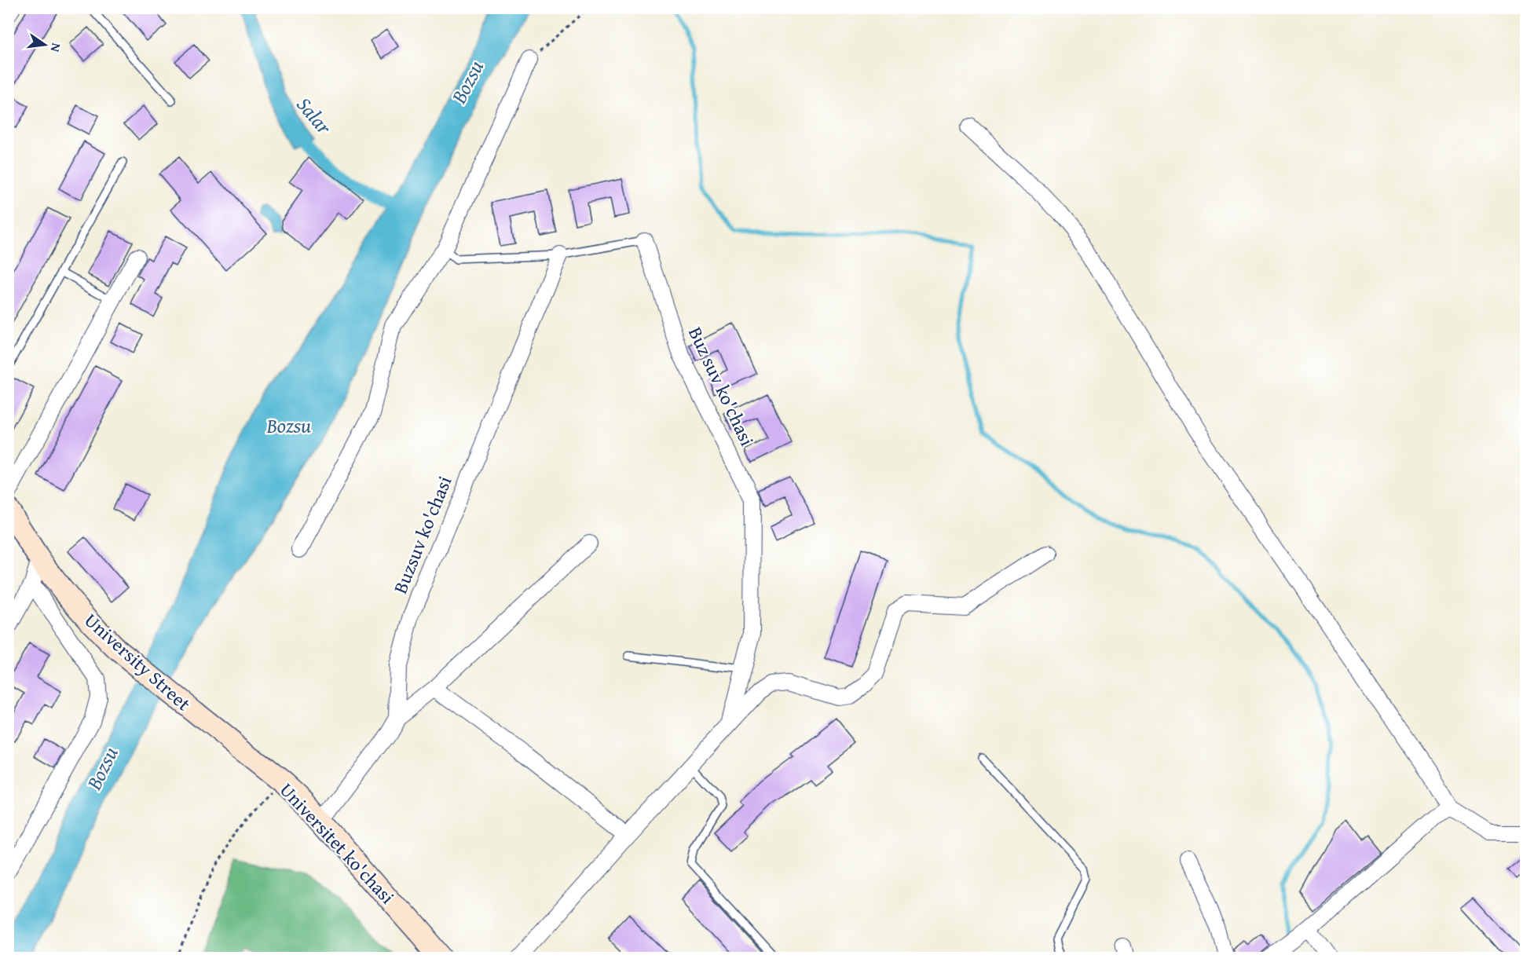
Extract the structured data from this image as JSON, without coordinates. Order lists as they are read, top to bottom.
{
  "streets": {
    "main road": ["University Street", "Universitet ko'chasi"],
    "street": ["Buz suv ko'chasi", "Buzsuv ko'chasi"]
  },
  "crossings": [
    ["Buz suv ko'chasi", "Buzsuv ko'chasi"],
    ["University Street", "Universitet ko'chasi"]
  ],
  "water": ["Bozsu", "Salar"],
  "north": "right"
}
